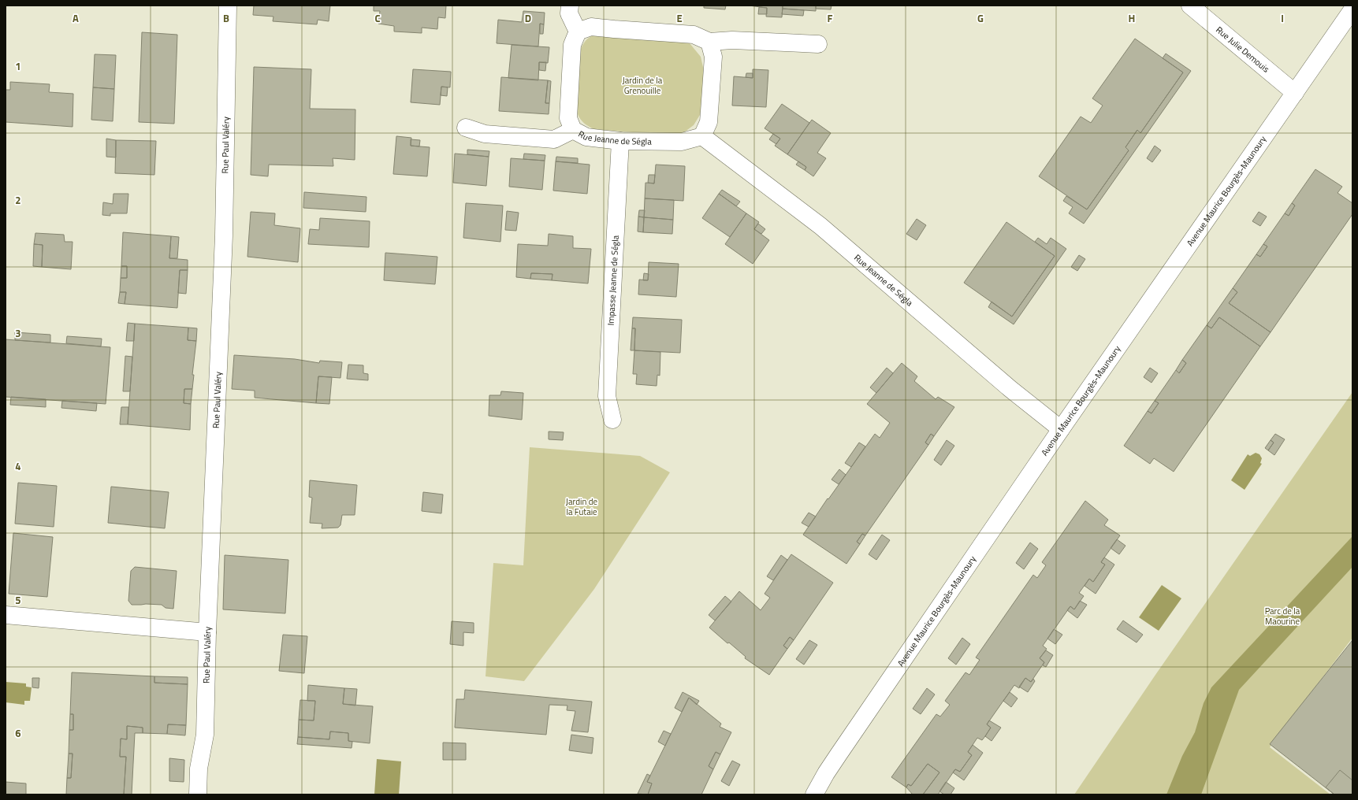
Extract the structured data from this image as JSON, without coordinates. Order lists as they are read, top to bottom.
{
  "streets": {
    "street": [
      "Rue Julie Demouis",
      "Rue Jeanne de Ségla",
      "Rue Paul Valéry",
      "Avenue Maurice Bourgès-Maunoury",
      "Impasse Jeanne de Ségla"
    ]
  },
  "crossings": [
    ["Rue Julie Demouis", "Avenue Maurice Bourgès-Maunoury"],
    ["Rue Jeanne de Ségla", "Avenue Maurice Bourgès-Maunoury"],
    ["Rue Jeanne de Ségla", "Impasse Jeanne de Ségla"]
  ],
  "parks": ["Jardin de la Grenouille", "Jardin de la Futaie", "Parc de la Maourine"],
  "grid": {
    "columns": [
      "A",
      "B",
      "C",
      "D",
      "E",
      "F",
      "G",
      "H",
      "I"
    ],
    "rows": [
      "1",
      "2",
      "3",
      "4",
      "5",
      "6"
    ]
  }
}
